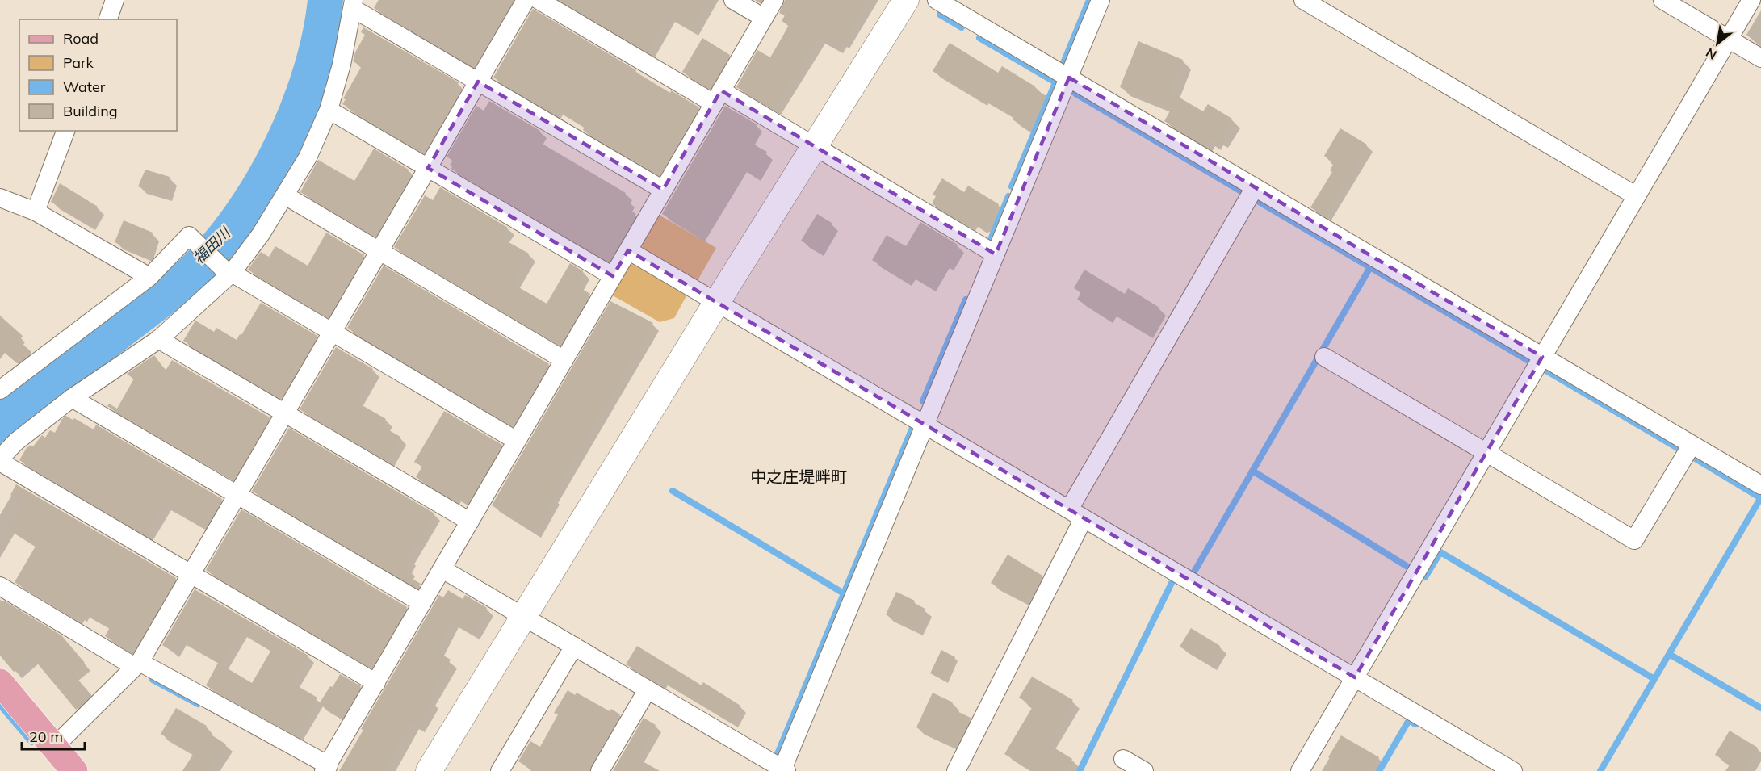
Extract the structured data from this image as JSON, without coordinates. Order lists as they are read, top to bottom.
{
  "districts": ["中之庄堤畔町"],
  "water": ["福田川"],
  "legend": [
    "Road",
    "Park",
    "Water",
    "Building"
  ],
  "scale_bar": "20 m",
  "north": "bottom left"
}
